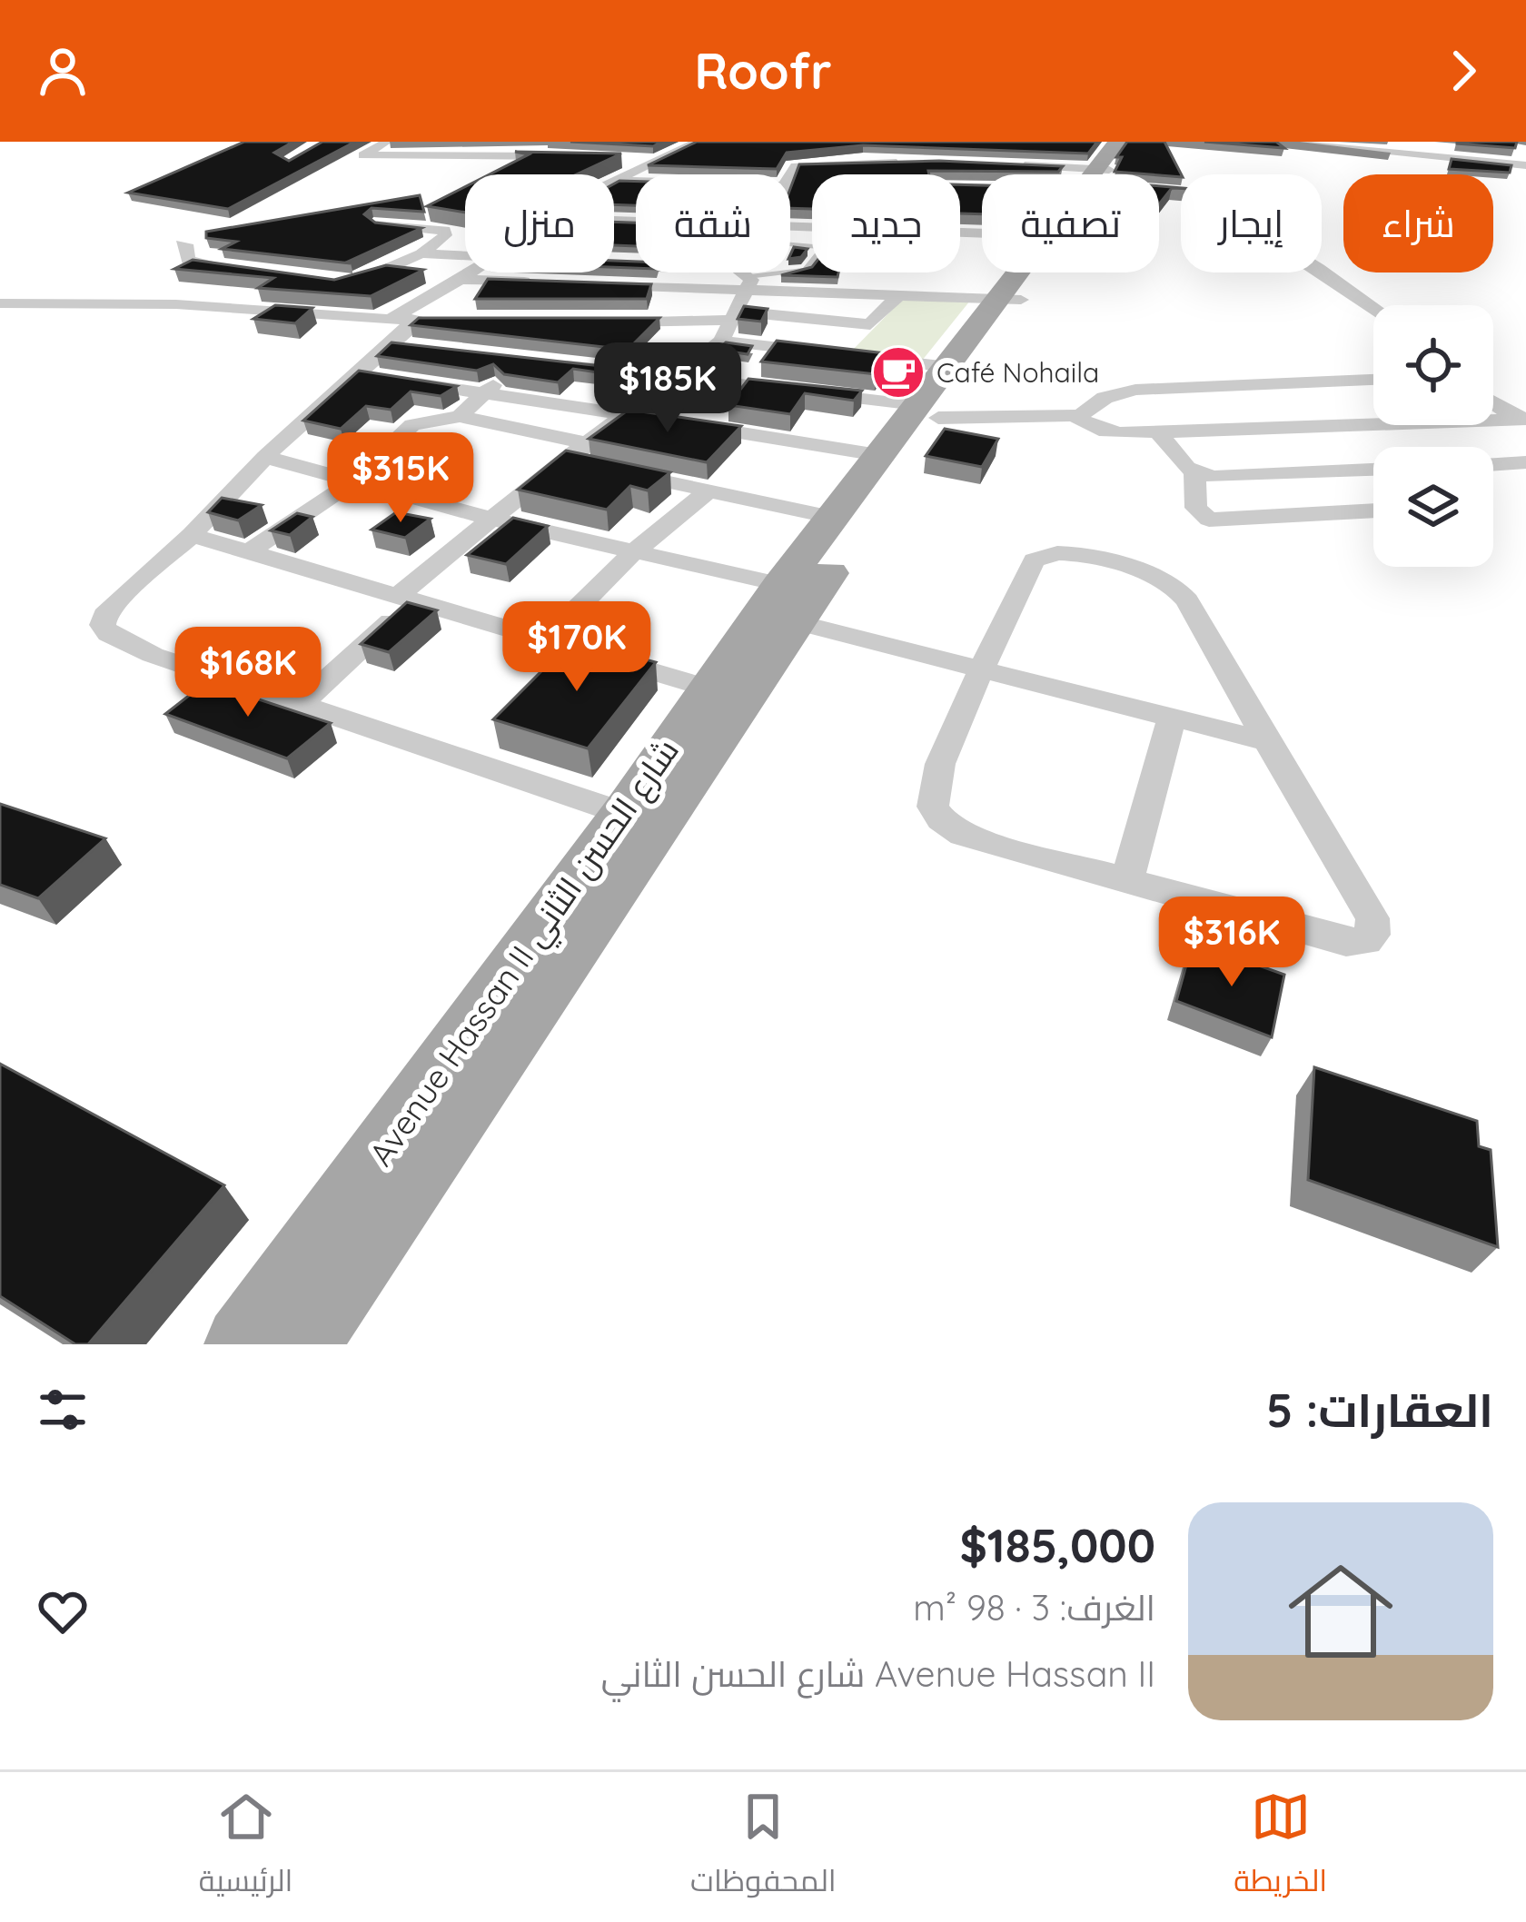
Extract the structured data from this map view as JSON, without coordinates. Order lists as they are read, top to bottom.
{
  "streets": {
    "main road": ["Avenue Hassan II شارع الحسن الثاني"]
  },
  "places": {
    "cafe": ["Café Nohaila"]
  },
  "page": {
    "header": "Roofr",
    "chip": [
      "شراء",
      "إيجار",
      "تصفية",
      "جديد",
      "شقة",
      "منزل"
    ],
    "price": [
      "$185K",
      "$315K",
      "$170K",
      "$168K",
      "$316K"
    ],
    "heading": "العقارات: 5",
    "list": [
      {
        "name": "$185,000",
        "note": "الغرف: 3 · 98 m² · Avenue Hassan II شارع الحسن الثاني"
      }
    ],
    "tabs": ["الخريطة", "المحفوظات", "الرئيسية"]
  }
}
